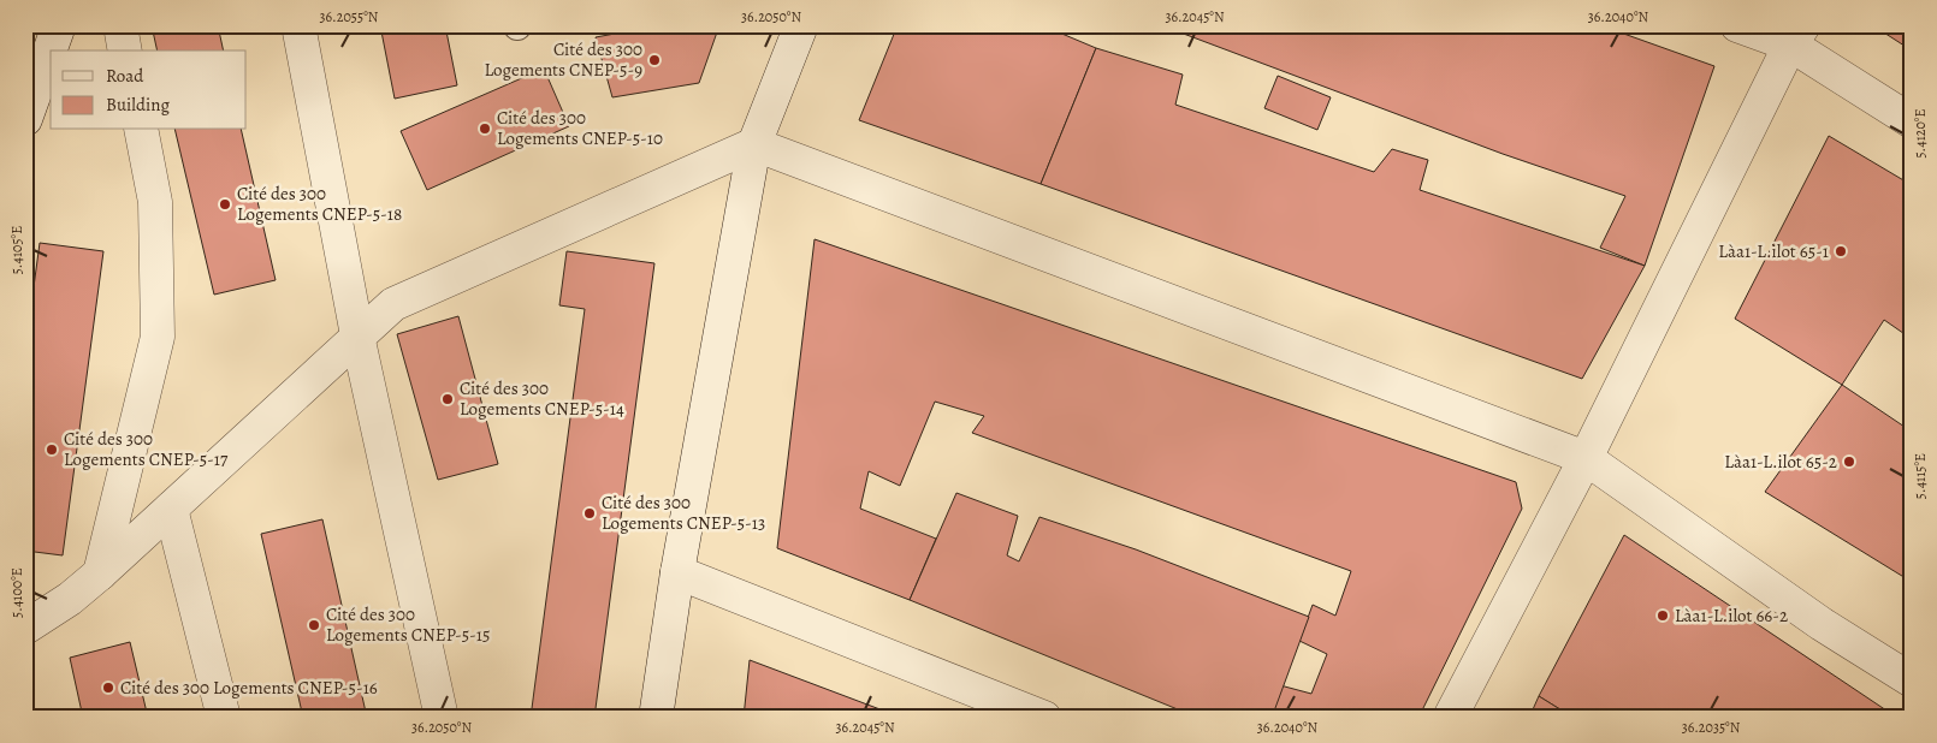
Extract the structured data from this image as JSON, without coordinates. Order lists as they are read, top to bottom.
{
  "places": [
    "Cité des 300 Logements CNEP-5-9",
    "Cité des 300 Logements CNEP-5-10",
    "Cité des 300 Logements CNEP-5-18",
    "Làa1-L.ilot 65-1",
    "Cité des 300 Logements CNEP-5-14",
    "Cité des 300 Logements CNEP-5-17",
    "Làa1-L.ilot 65-2",
    "Cité des 300 Logements CNEP-5-13",
    "Làa1-L.ilot 66-2",
    "Cité des 300 Logements CNEP-5-15",
    "Cité des 300 Logements CNEP-5-16"
  ],
  "legend": ["Road", "Building"],
  "coordinates": [
    "36.2055°N",
    "36.2050°N",
    "36.2045°N",
    "36.2040°N",
    "5.4120°E",
    "5.4105°E",
    "5.4115°E",
    "5.4100°E",
    "36.2035°N"
  ]
}
